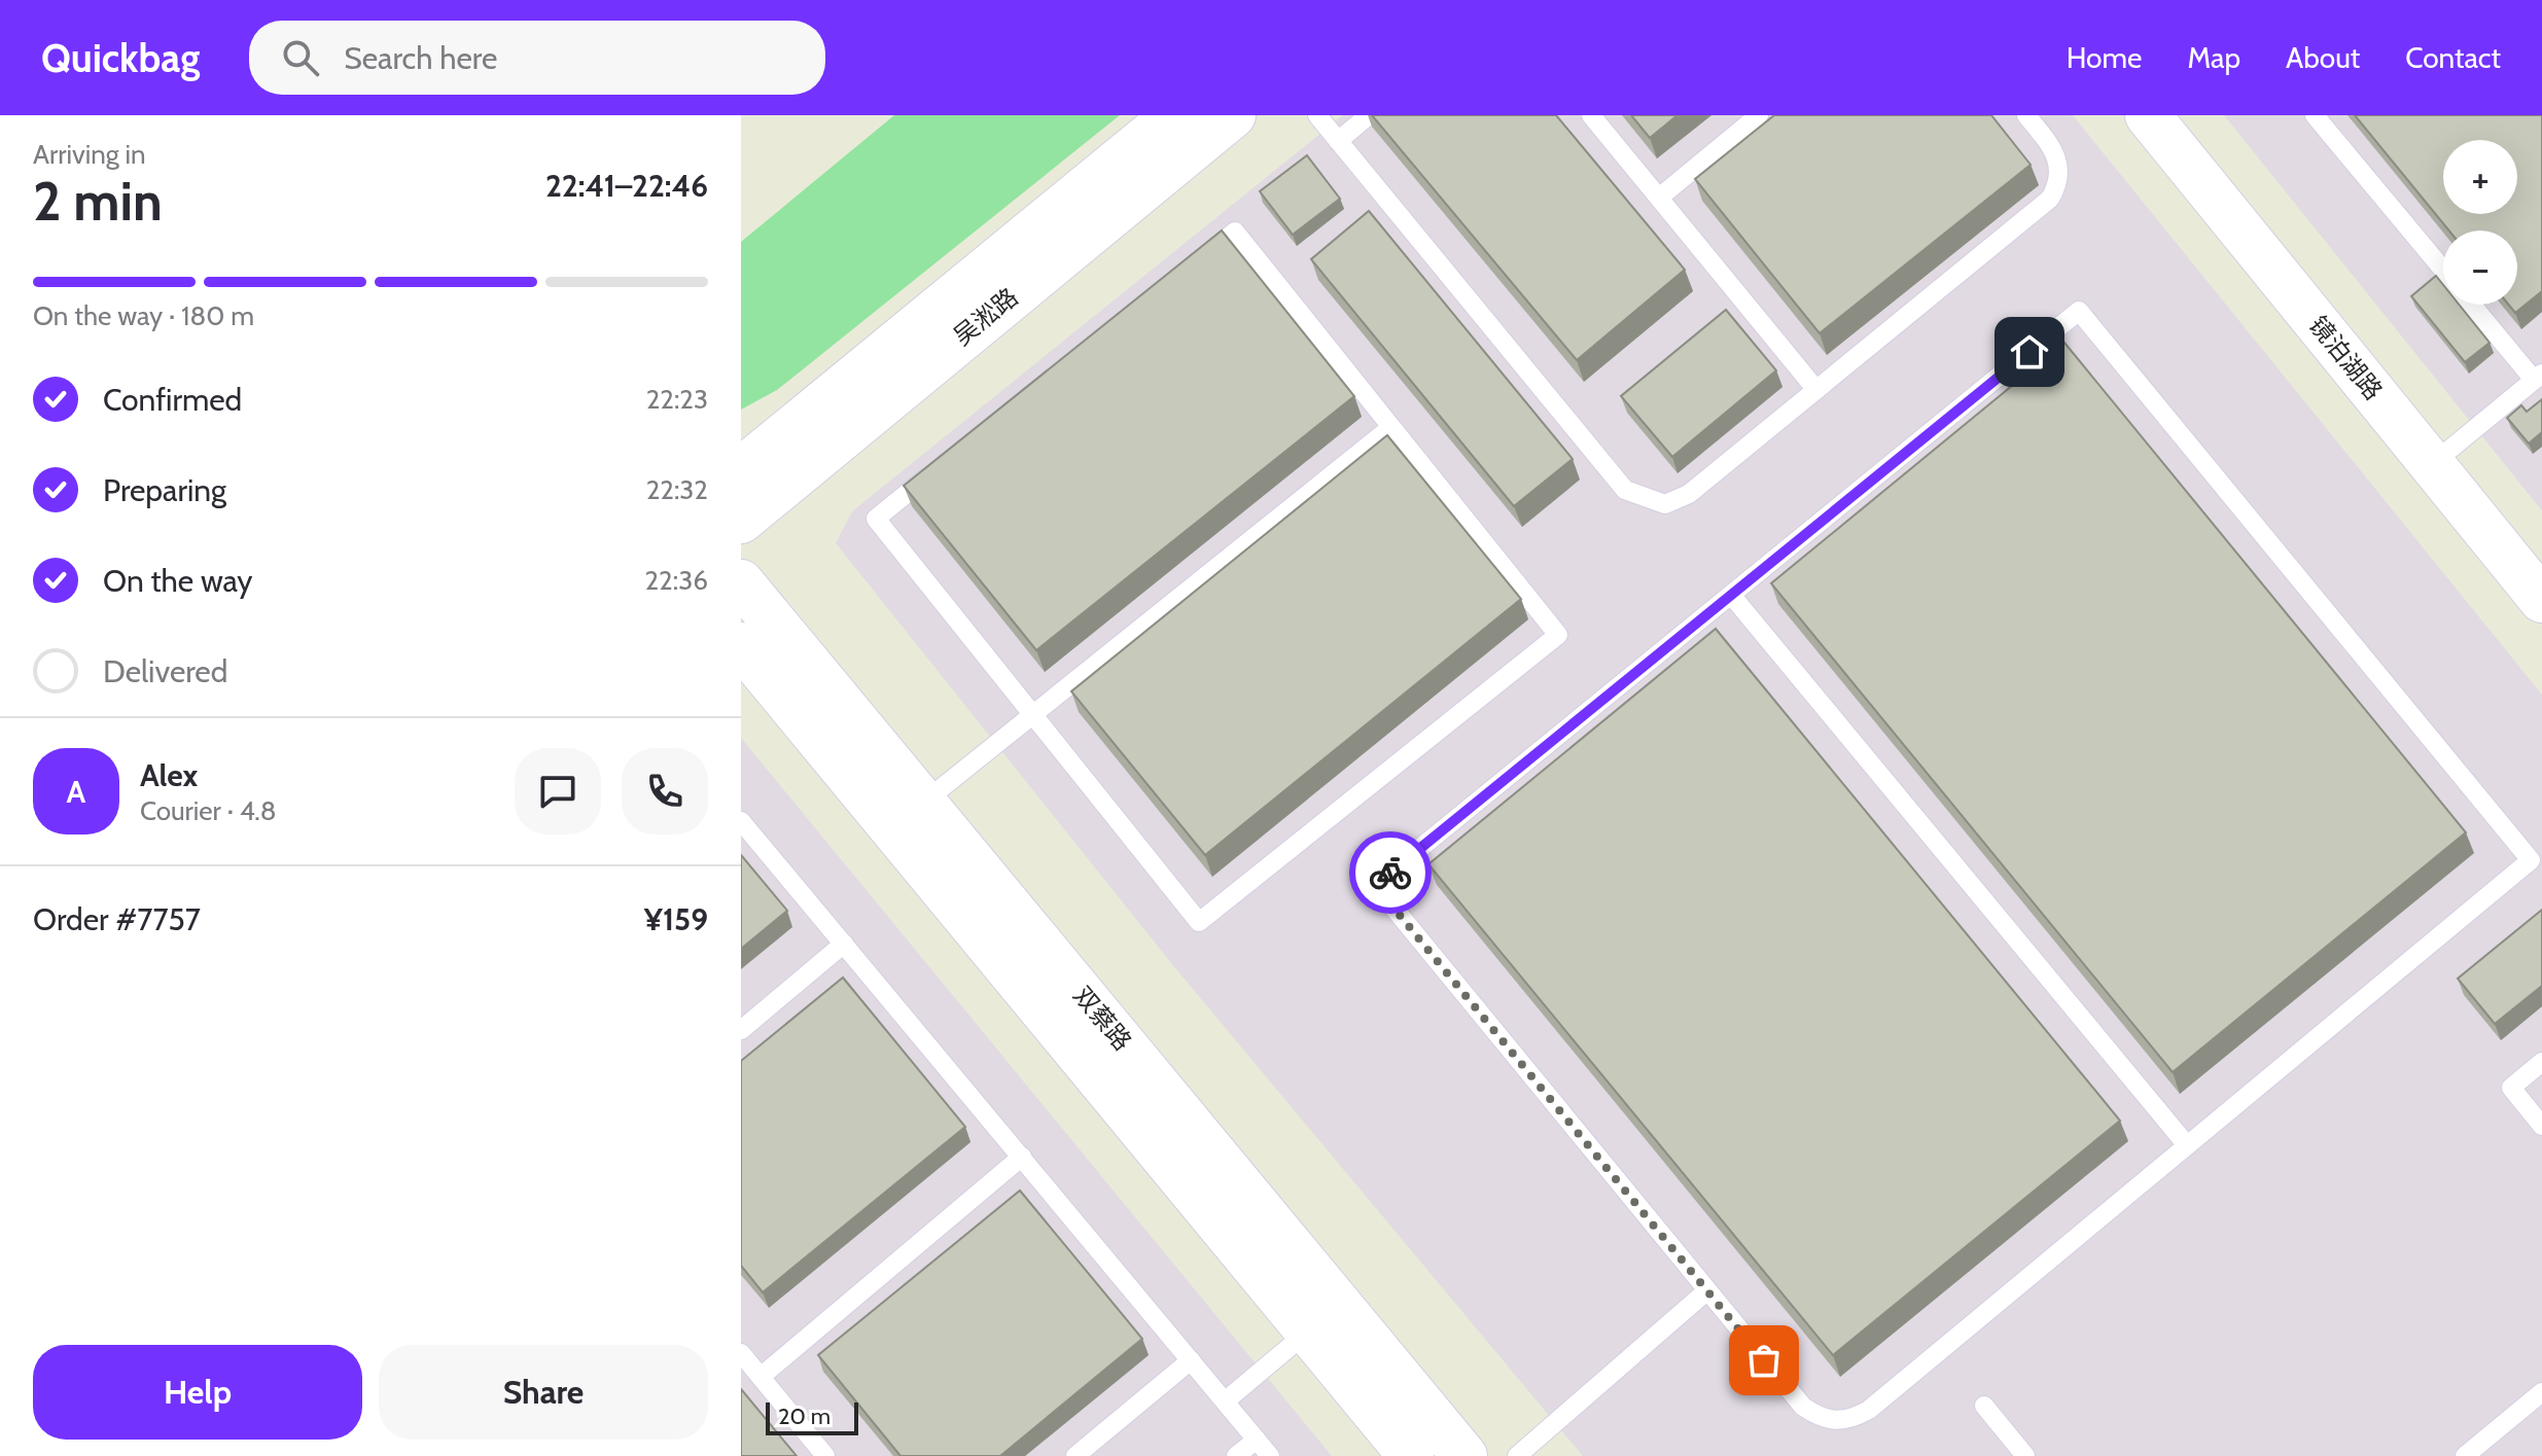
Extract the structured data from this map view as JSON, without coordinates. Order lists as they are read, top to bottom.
{
  "streets": {
    "street": ["吴淞路", "镜泊湖路", "双蔡路"]
  },
  "scale_bar": "20 m",
  "page": {
    "header": "Quickbag",
    "search": "Search here",
    "nav": [
      "Home",
      "Map",
      "About",
      "Contact"
    ],
    "heading": ["2 min", "Arriving in", "22:41–22:46"],
    "panel": [
      "Alex",
      "Courier · 4.8",
      "Order #7757",
      "¥159"
    ],
    "map_buttons": ["+", "−"],
    "bar": "On the way · 180 m",
    "list": [
      ["Confirmed", "22:23"],
      ["Preparing", "22:32"],
      ["On the way", "22:36"],
      "Delivered"
    ],
    "round": "A",
    "buttons": ["Help", "Share"],
    "scale": "20 m"
  }
}
